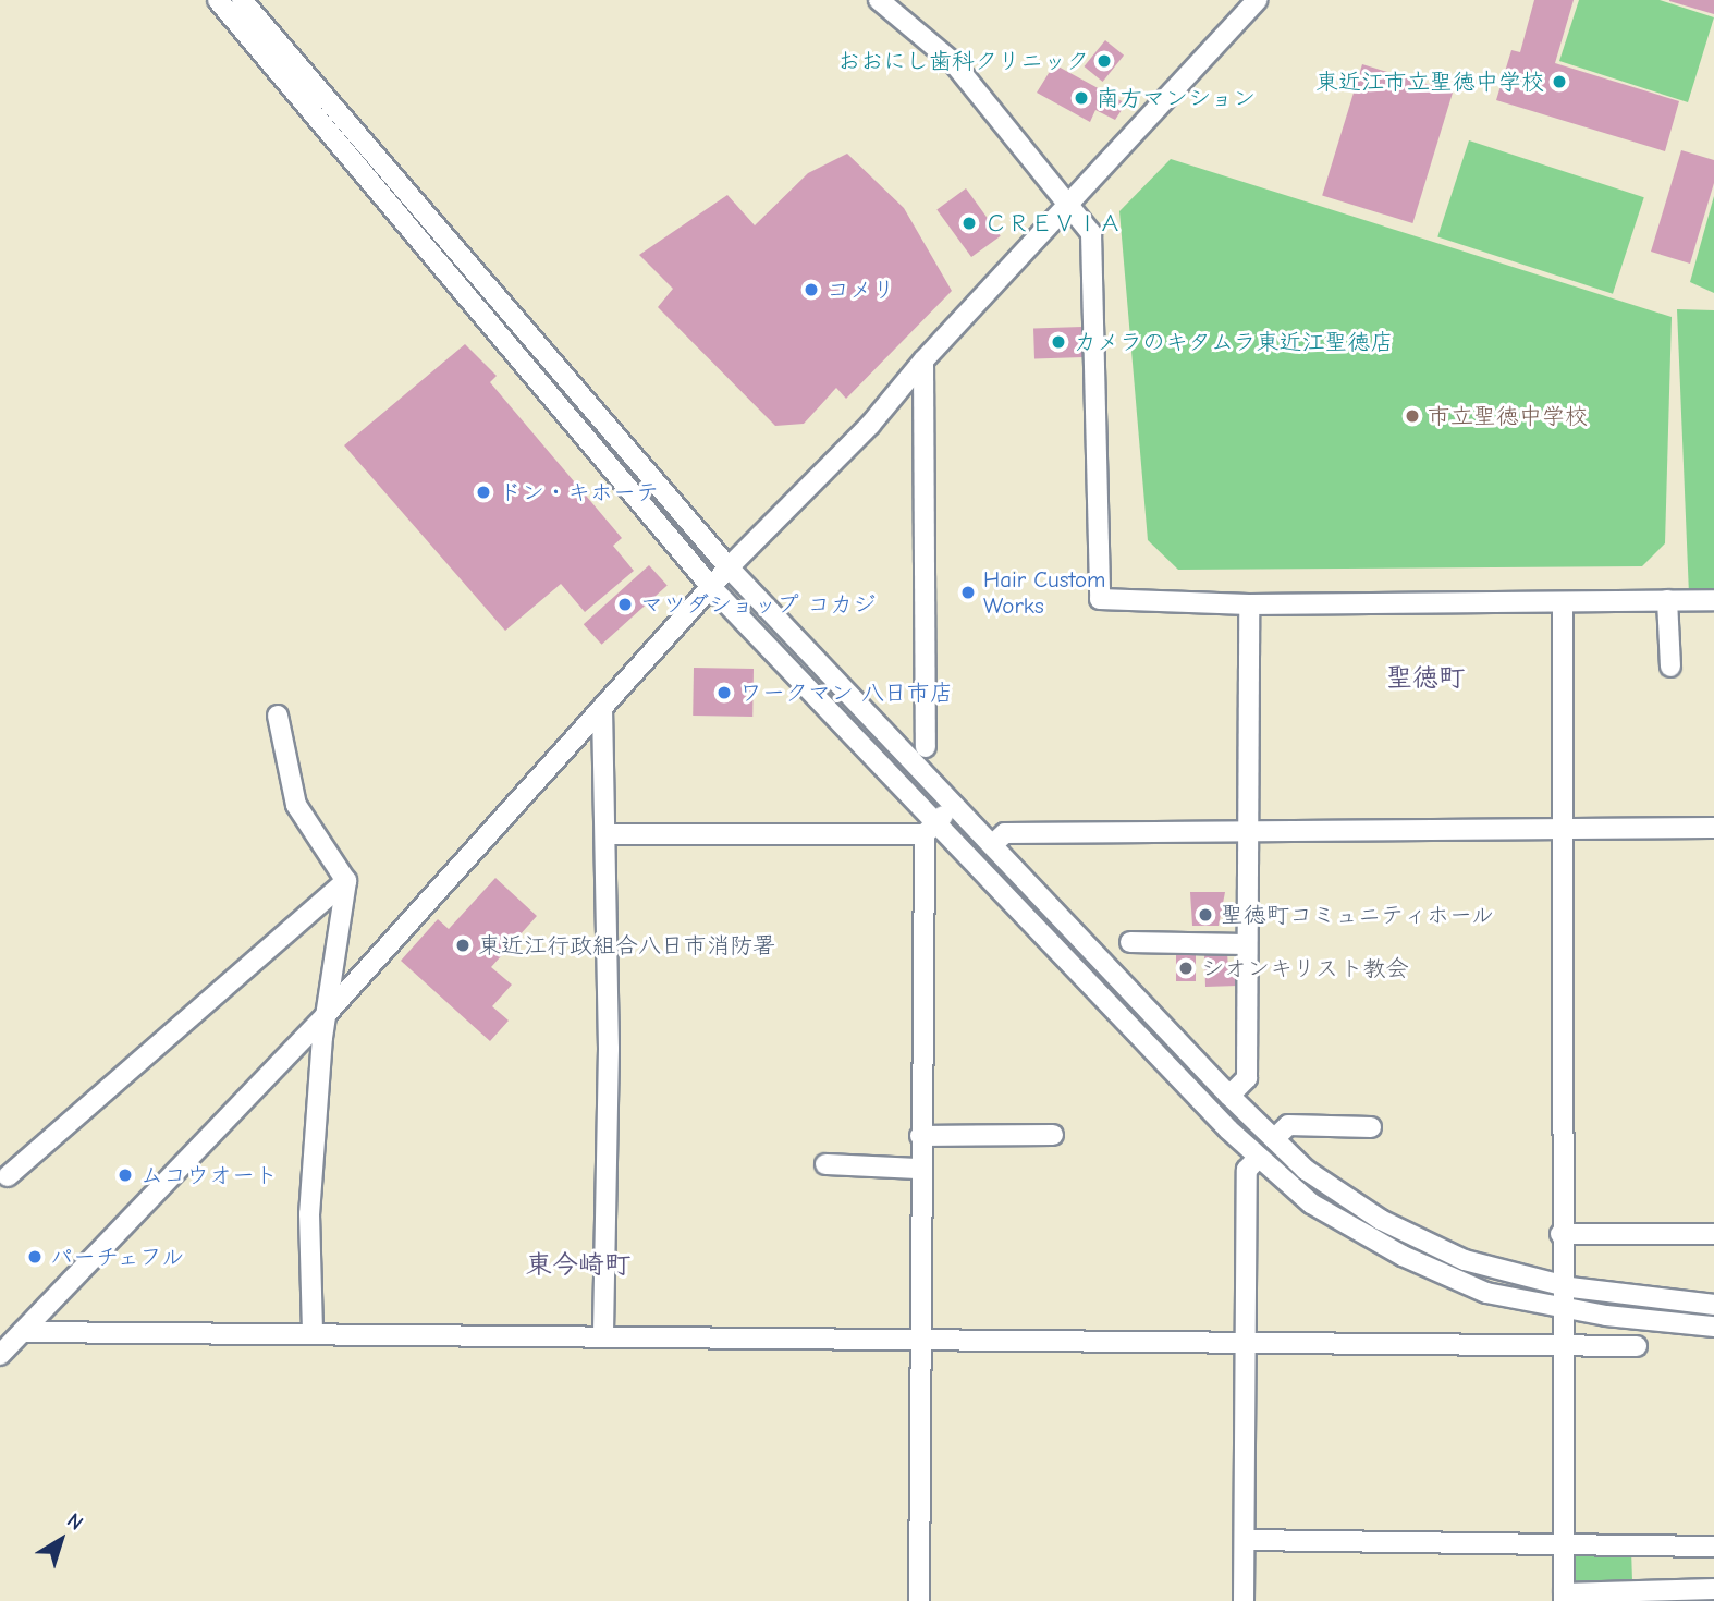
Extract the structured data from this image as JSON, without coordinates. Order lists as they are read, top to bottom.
{
  "districts": ["聖徳町", "東今崎町"],
  "places": [
    "おおにし歯科クリニック",
    "東近江市立聖徳中学校",
    "南方マンション",
    "ＣＲＥＶＩＡ",
    "コメリ",
    "カメラのキタムラ東近江聖徳店",
    "市立聖徳中学校",
    "ドン・キホーテ",
    "Hair Custom Works",
    "マツダショップ コカジ",
    "ワークマン 八日市店",
    "聖徳町コミュニティホール",
    "東近江行政組合八日市消防署",
    "シオンキリスト教会",
    "ムコウオート",
    "パーチェフル"
  ],
  "north": "top right"
}
